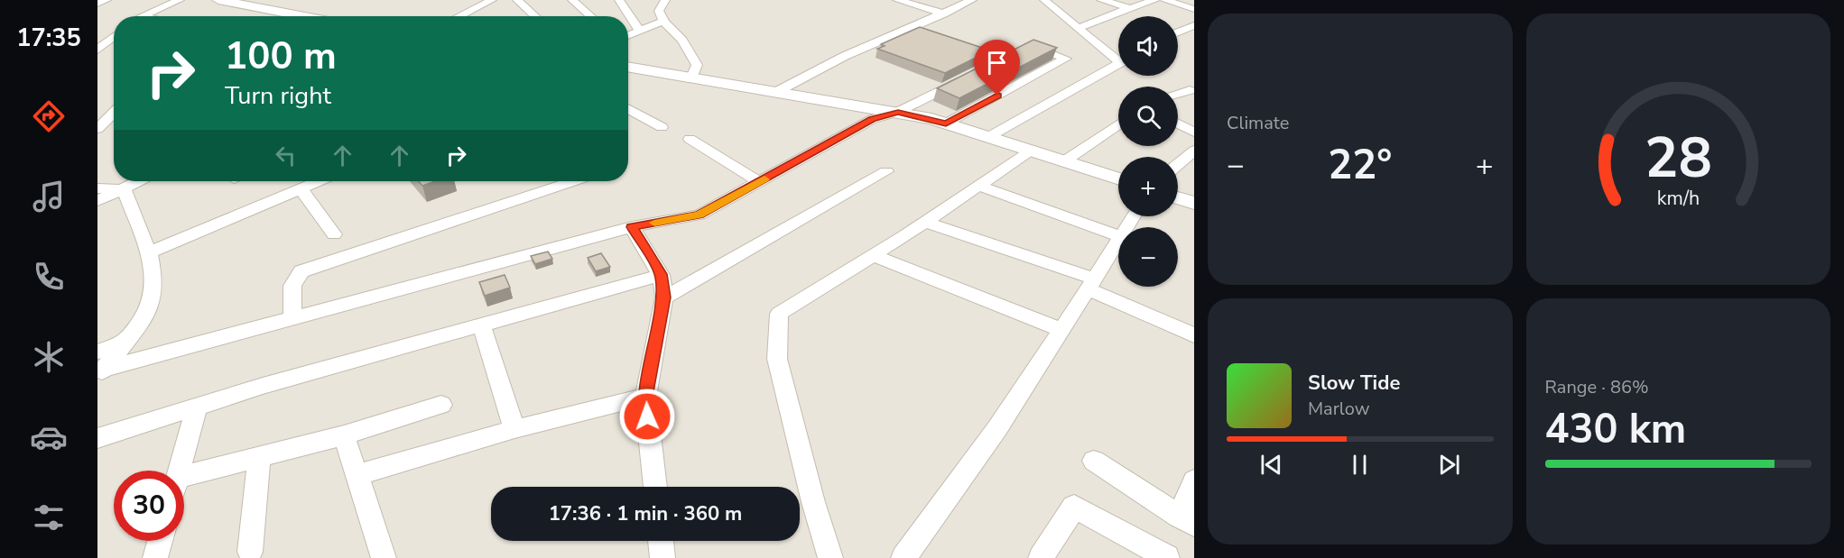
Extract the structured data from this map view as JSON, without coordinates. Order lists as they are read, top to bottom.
{
  "page": {
    "tabs": "17:35",
    "tile": [
      "Climate",
      ["Range · 86%", "430 km"]
    ],
    "map_buttons": ["+", "−"],
    "turn": ["100 m", "Turn right"],
    "heat": ["−", "22°", "+"],
    "song": ["Slow Tide", "Marlow"],
    "limit": "30",
    "trip": "17:36 · 1 min · 360 m",
    "gauge": ["28", "km/h"]
  }
}
